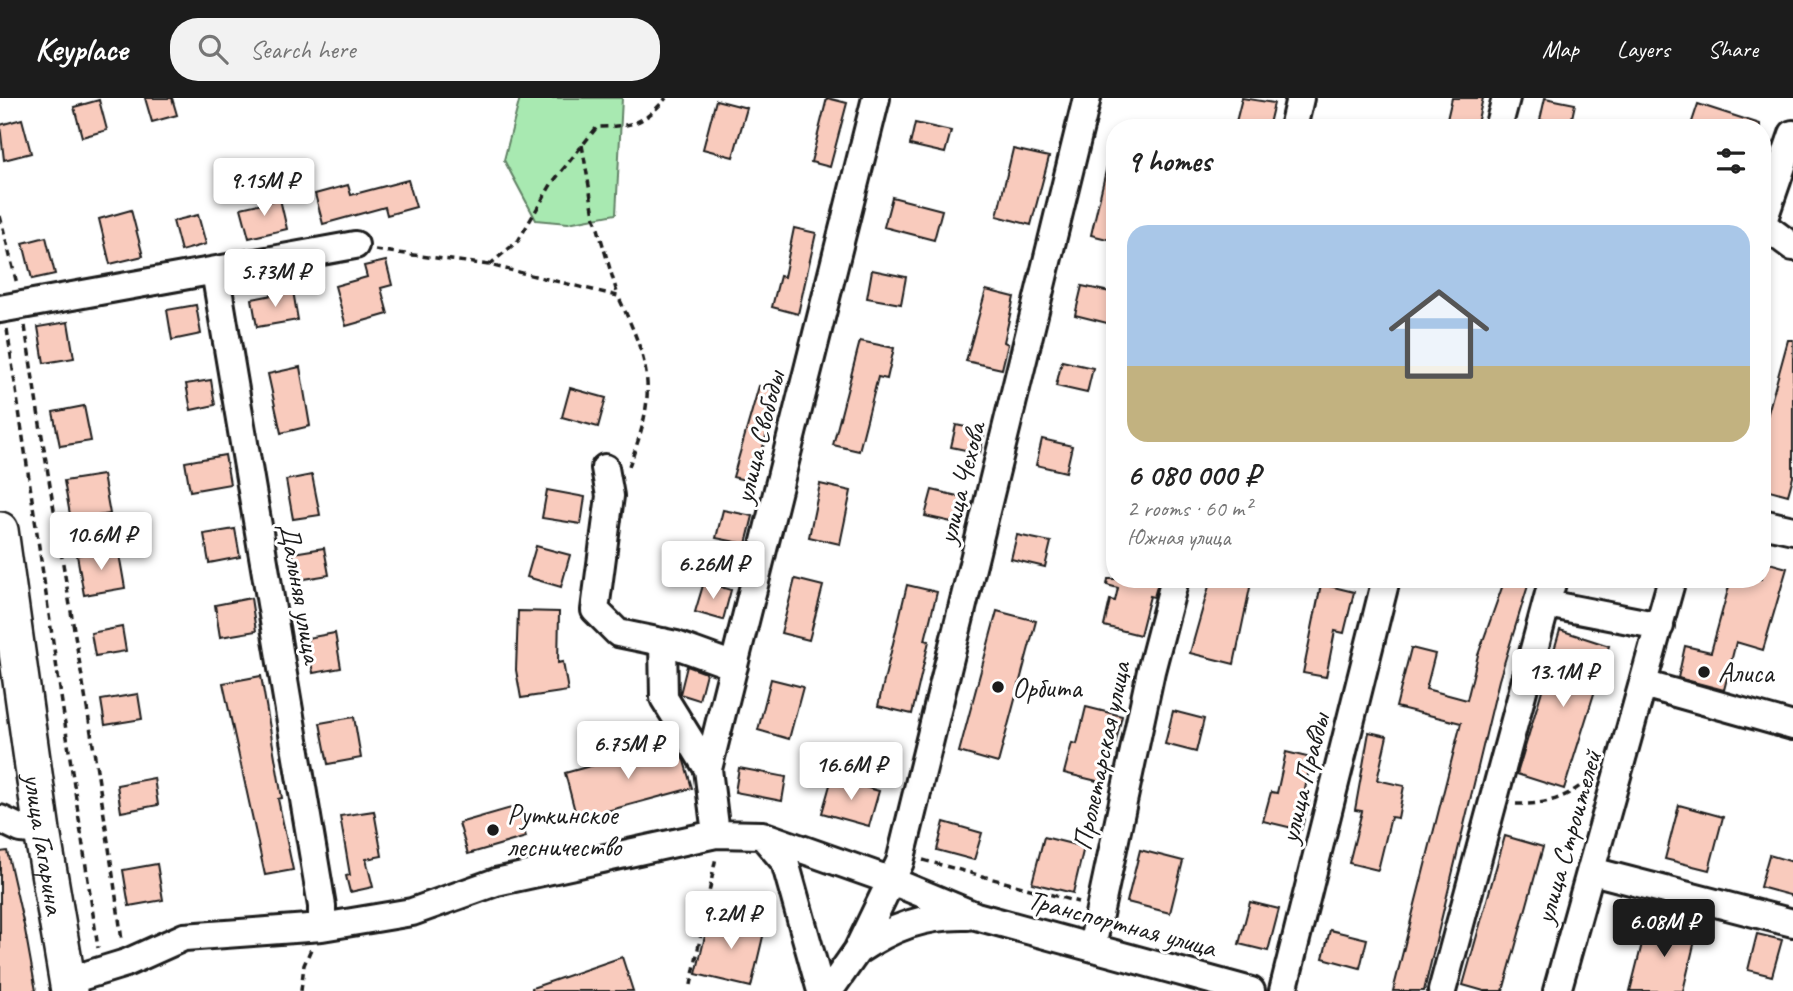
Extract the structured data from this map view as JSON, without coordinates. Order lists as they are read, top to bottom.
{
  "streets": {
    "main road": ["улица Гагарина"],
    "street": [
      "улица Свободы",
      "улица Чехова",
      "Дальняя улица",
      "Пролетарская улица",
      "улица Правды",
      "улица Строителей",
      "Транспортная улица"
    ]
  },
  "crossings": [
    ["Пролетарская улица", "Транспортная улица"]
  ],
  "places": ["Алиса", "Орбита", "Руткинское лесничество"],
  "page": {
    "header": "Keyplace",
    "search": "Search here",
    "nav": ["Map", "Layers", "Share"],
    "heading": "9 homes",
    "price": [
      "9.15M ₽",
      "5.73M ₽",
      "10.6M ₽",
      "6.26M ₽",
      "13.1M ₽",
      "6.75M ₽",
      "16.6M ₽",
      "9.2M ₽",
      "6.08M ₽"
    ],
    "list": [
      {
        "name": "6 080 000 ₽",
        "note": "2 rooms · 60 m² · Южная улица"
      }
    ]
  }
}
